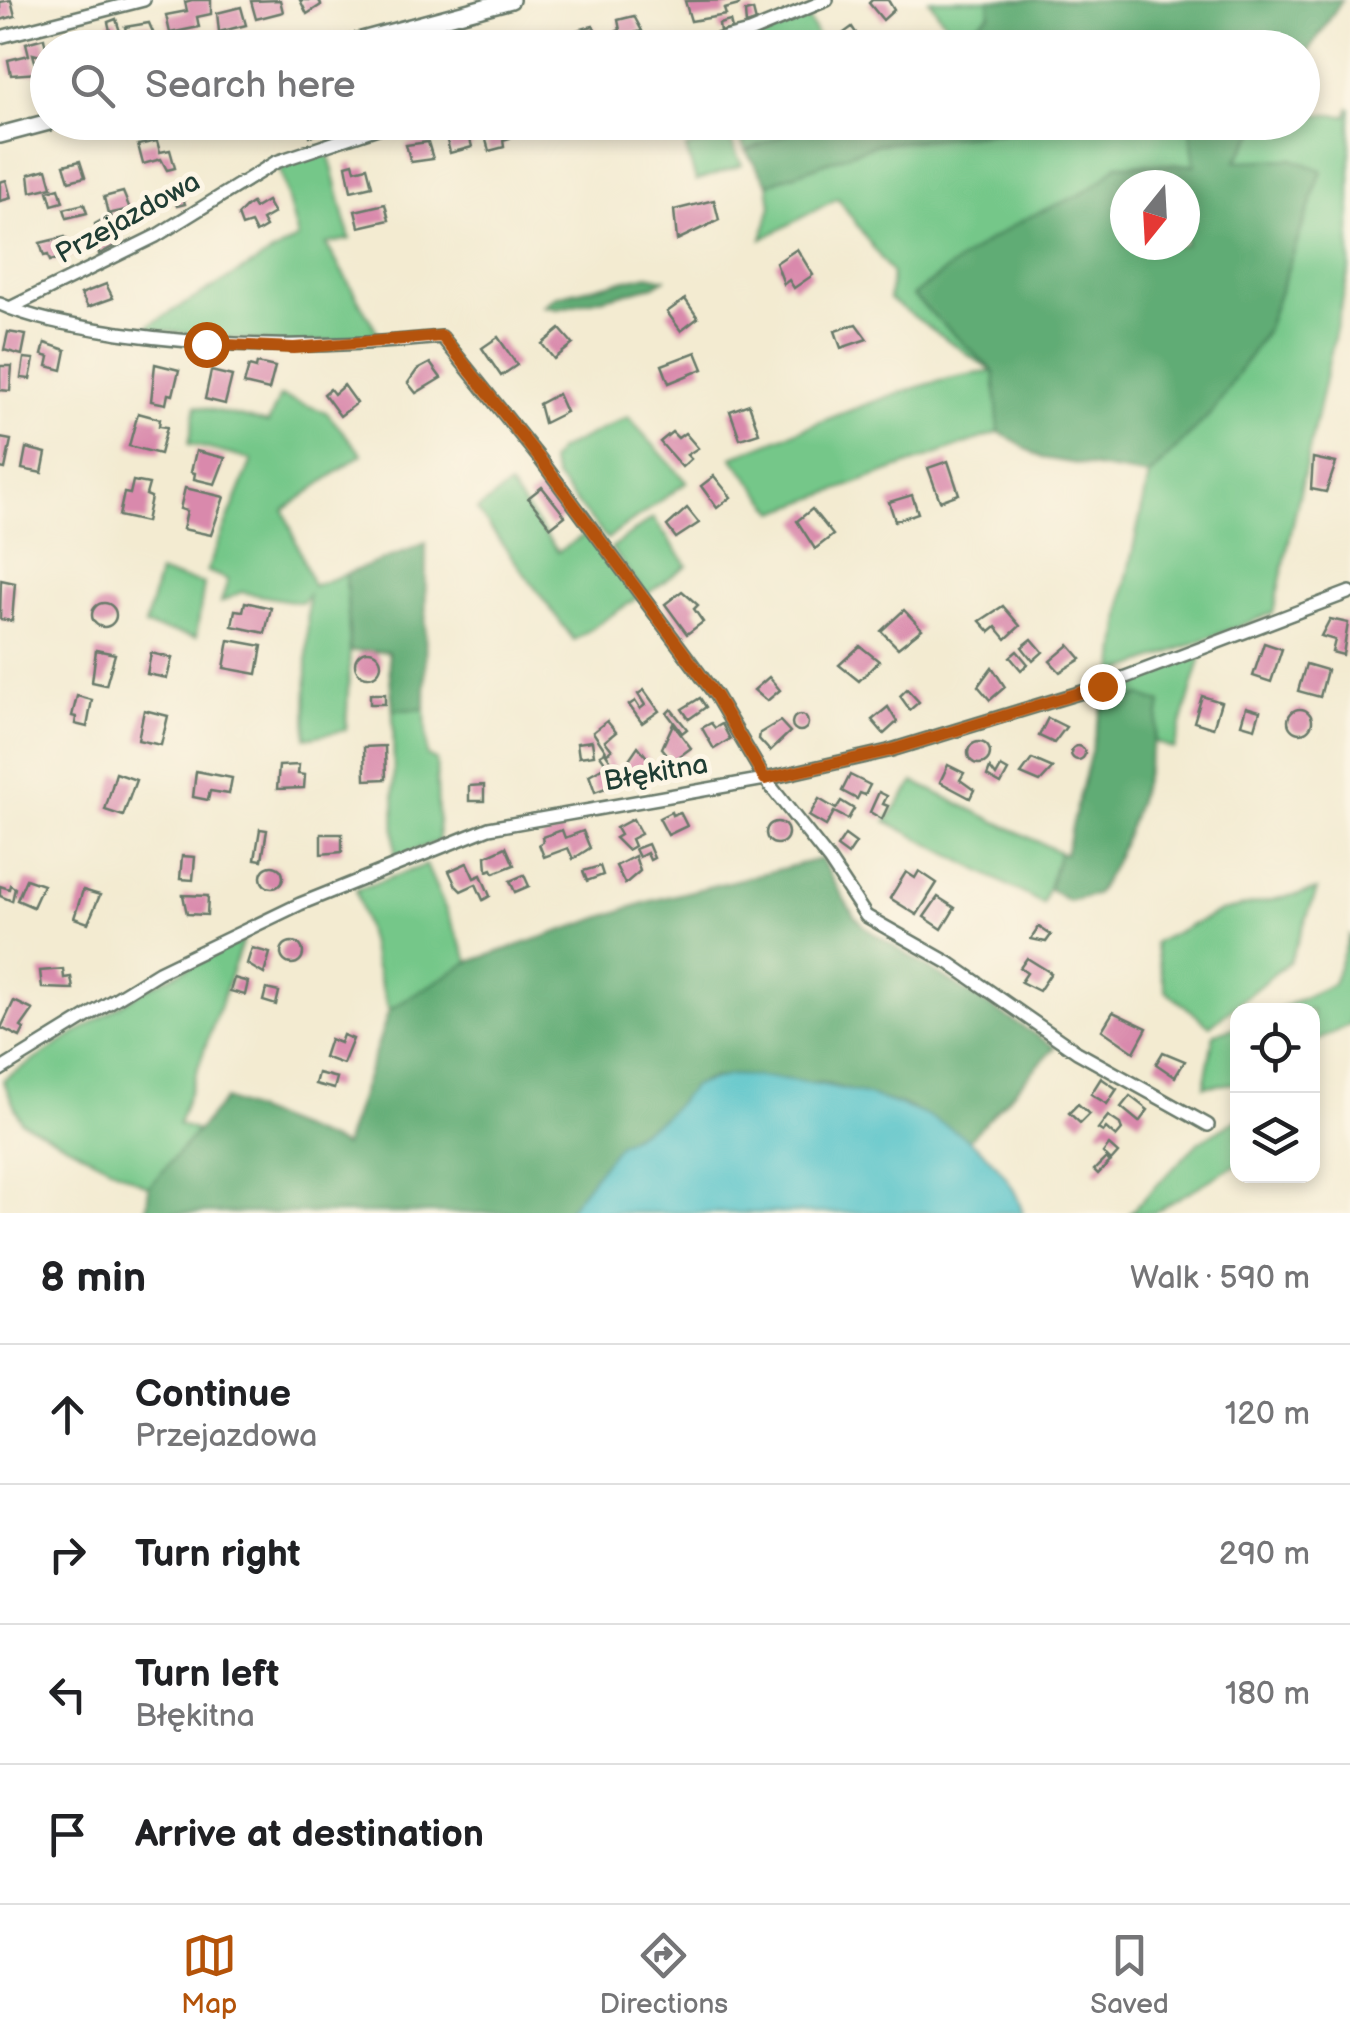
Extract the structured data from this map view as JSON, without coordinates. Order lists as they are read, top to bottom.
{
  "streets": {
    "street": ["Przejazdowa", "Błękitna"]
  },
  "crossings": [
    ["Przejazdowa", "Błękitna"]
  ],
  "north": "bottom",
  "page": {
    "search": "Search here",
    "heading": ["8 min", "Walk · 590 m"],
    "list": [
      ["Continue", "Przejazdowa", "120 m"],
      ["Turn right", "290 m"],
      ["Turn left", "Błękitna", "180 m"],
      "Arrive at destination"
    ],
    "nav": ["Map", "Directions", "Saved"]
  }
}
